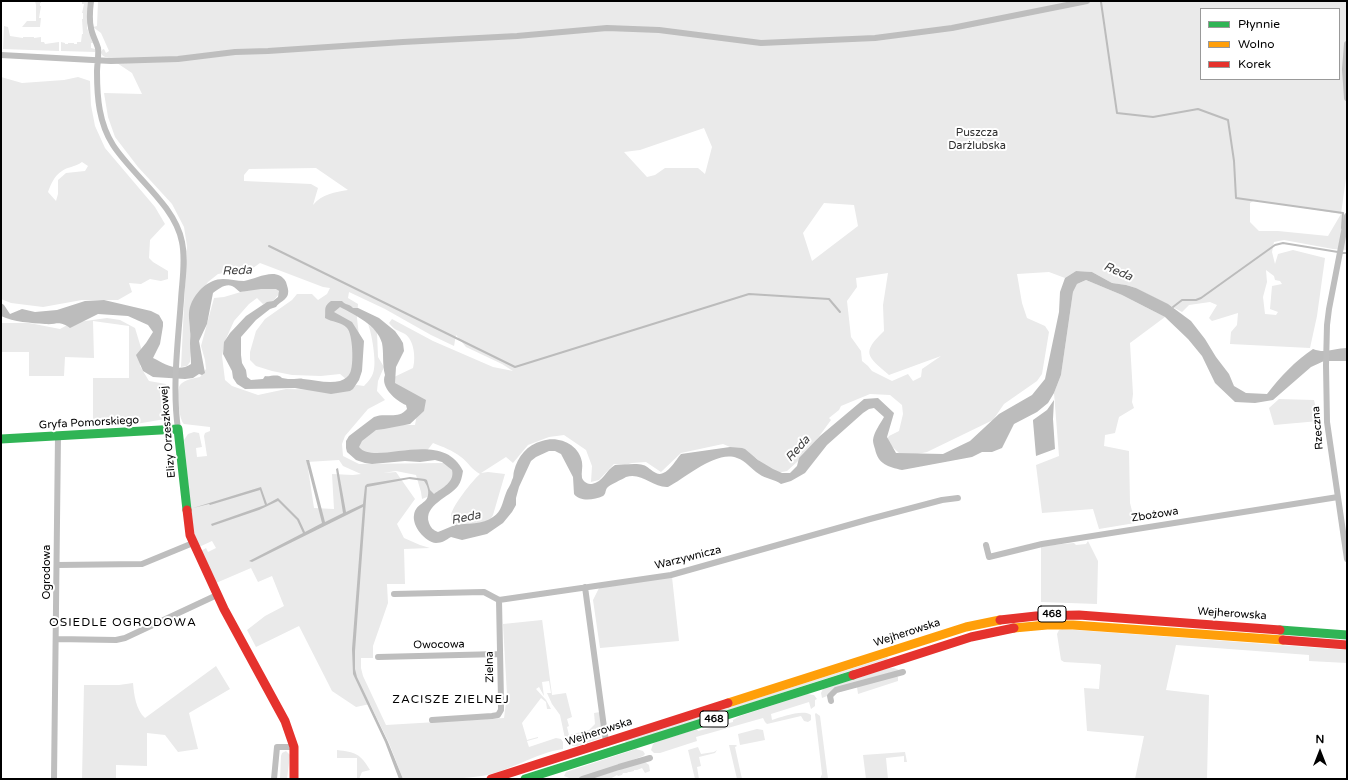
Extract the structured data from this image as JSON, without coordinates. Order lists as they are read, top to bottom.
{
  "streets": {
    "main road": [
      "Gryfa Pomorskiego",
      "Elizy Orzeszkowej",
      "468",
      "Wejherowska"
    ],
    "street": [
      "Rzeczna",
      "Zbożowa",
      "Warzywnicza",
      "Ogrodowa",
      "Owocowa",
      "Zielna"
    ]
  },
  "crossings": [
    ["Gryfa Pomorskiego", "Elizy Orzeszkowej"],
    ["Gryfa Pomorskiego", "Ogrodowa"],
    ["Rzeczna", "Zbożowa"],
    ["Warzywnicza", "Zielna"],
    ["Owocowa", "Zielna"]
  ],
  "districts": ["OSIEDLE OGRODOWA", "ZACISZE ZIELNEJ"],
  "water": ["Reda"],
  "parks": ["Puszcza Darżlubska"],
  "legend": ["Płynnie", "Wolno", "Korek"],
  "north": "top"
}
